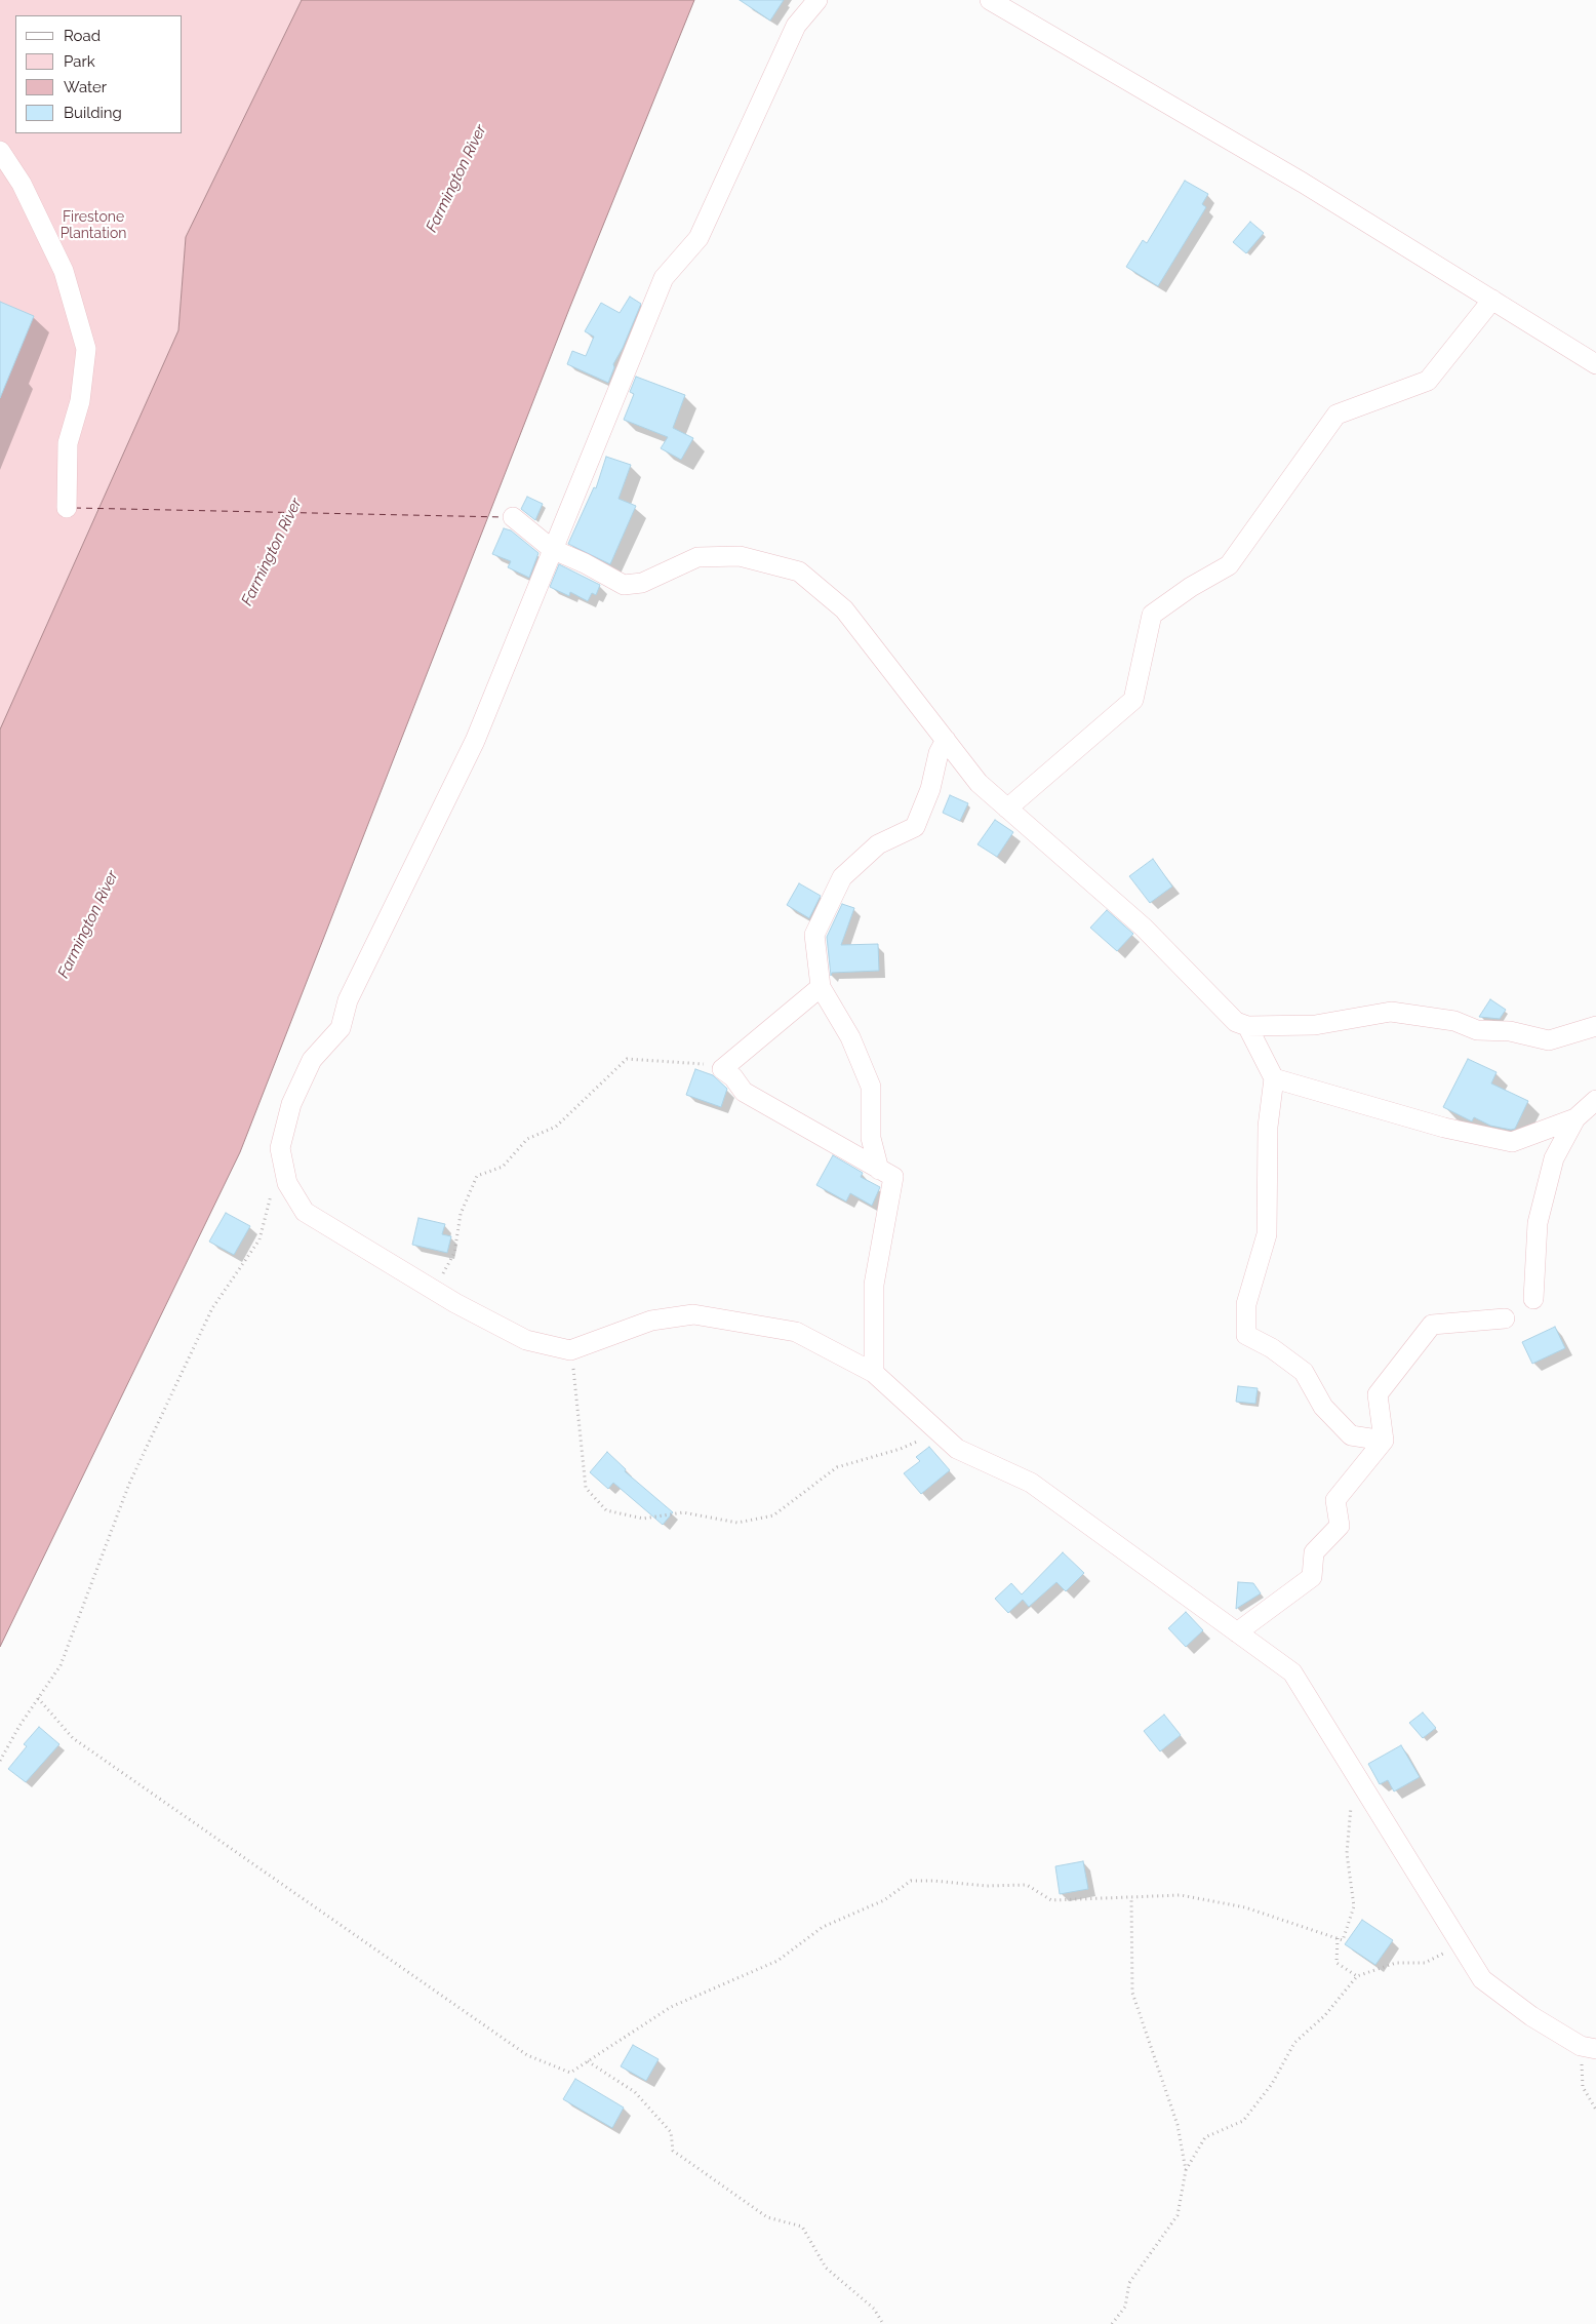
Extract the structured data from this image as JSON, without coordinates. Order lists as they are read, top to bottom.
{
  "water": ["Farmington River"],
  "parks": ["Firestone Plantation"],
  "legend": [
    "Road",
    "Park",
    "Water",
    "Building"
  ]
}
